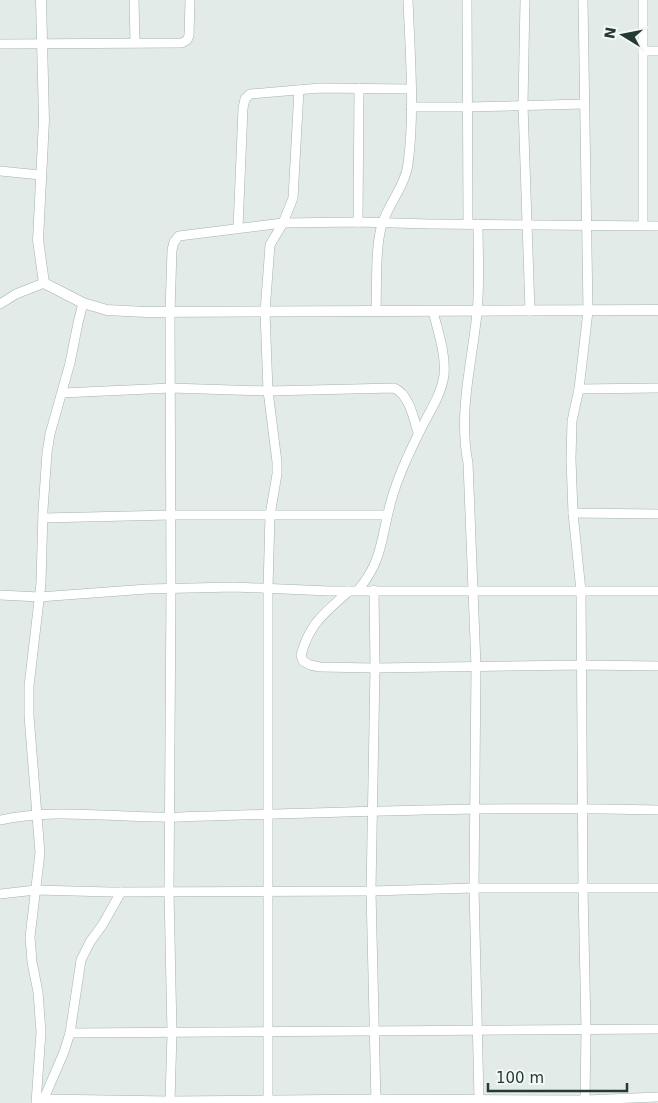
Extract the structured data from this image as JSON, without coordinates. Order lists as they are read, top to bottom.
{
  "scale_bar": "100 m",
  "north": "left"
}
